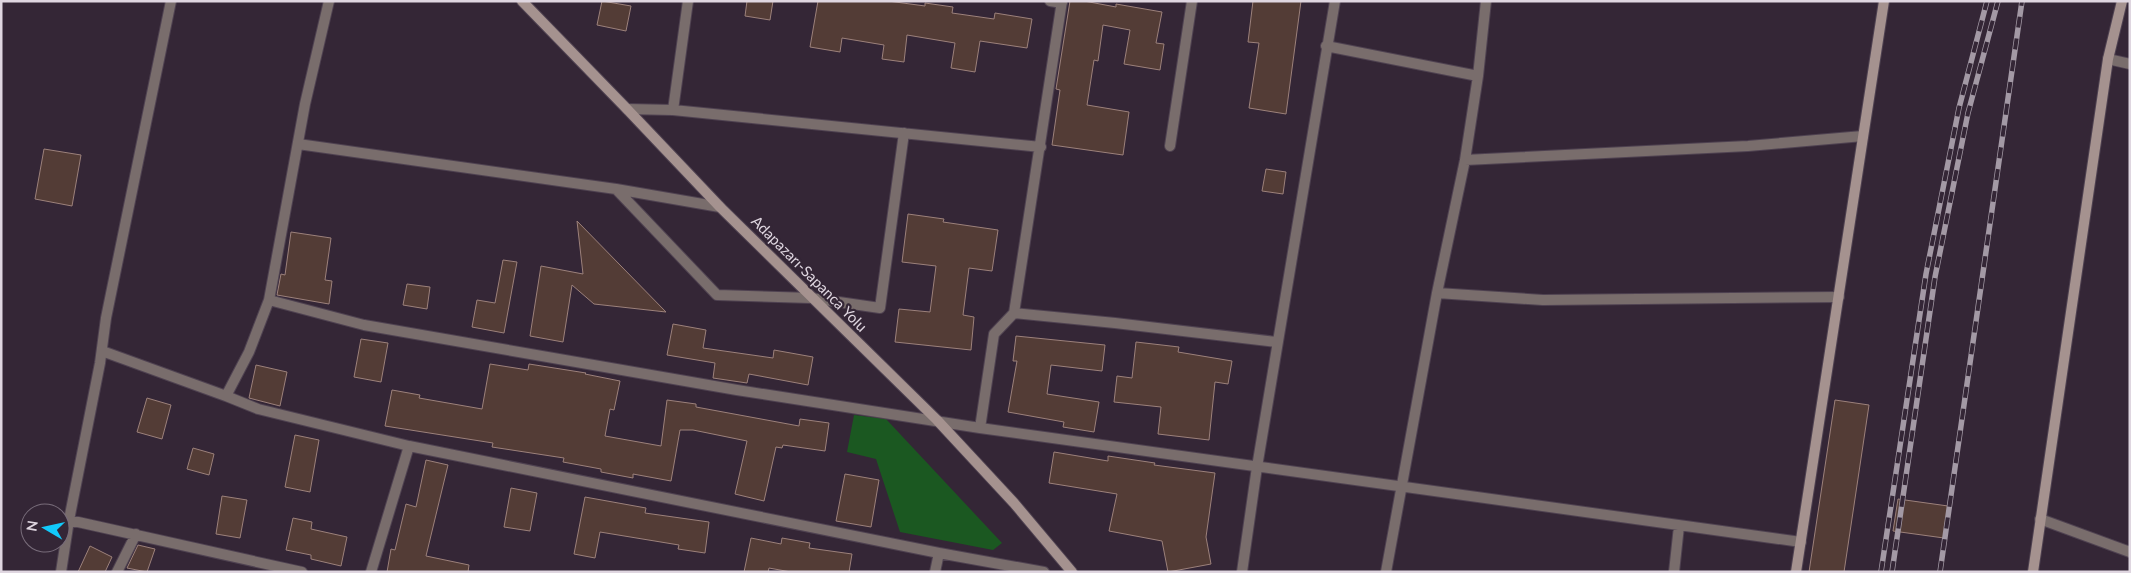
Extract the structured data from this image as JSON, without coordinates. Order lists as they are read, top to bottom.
{
  "streets": {
    "street": ["Adapazarı-Sapanca Yolu"]
  },
  "north": "left"
}
